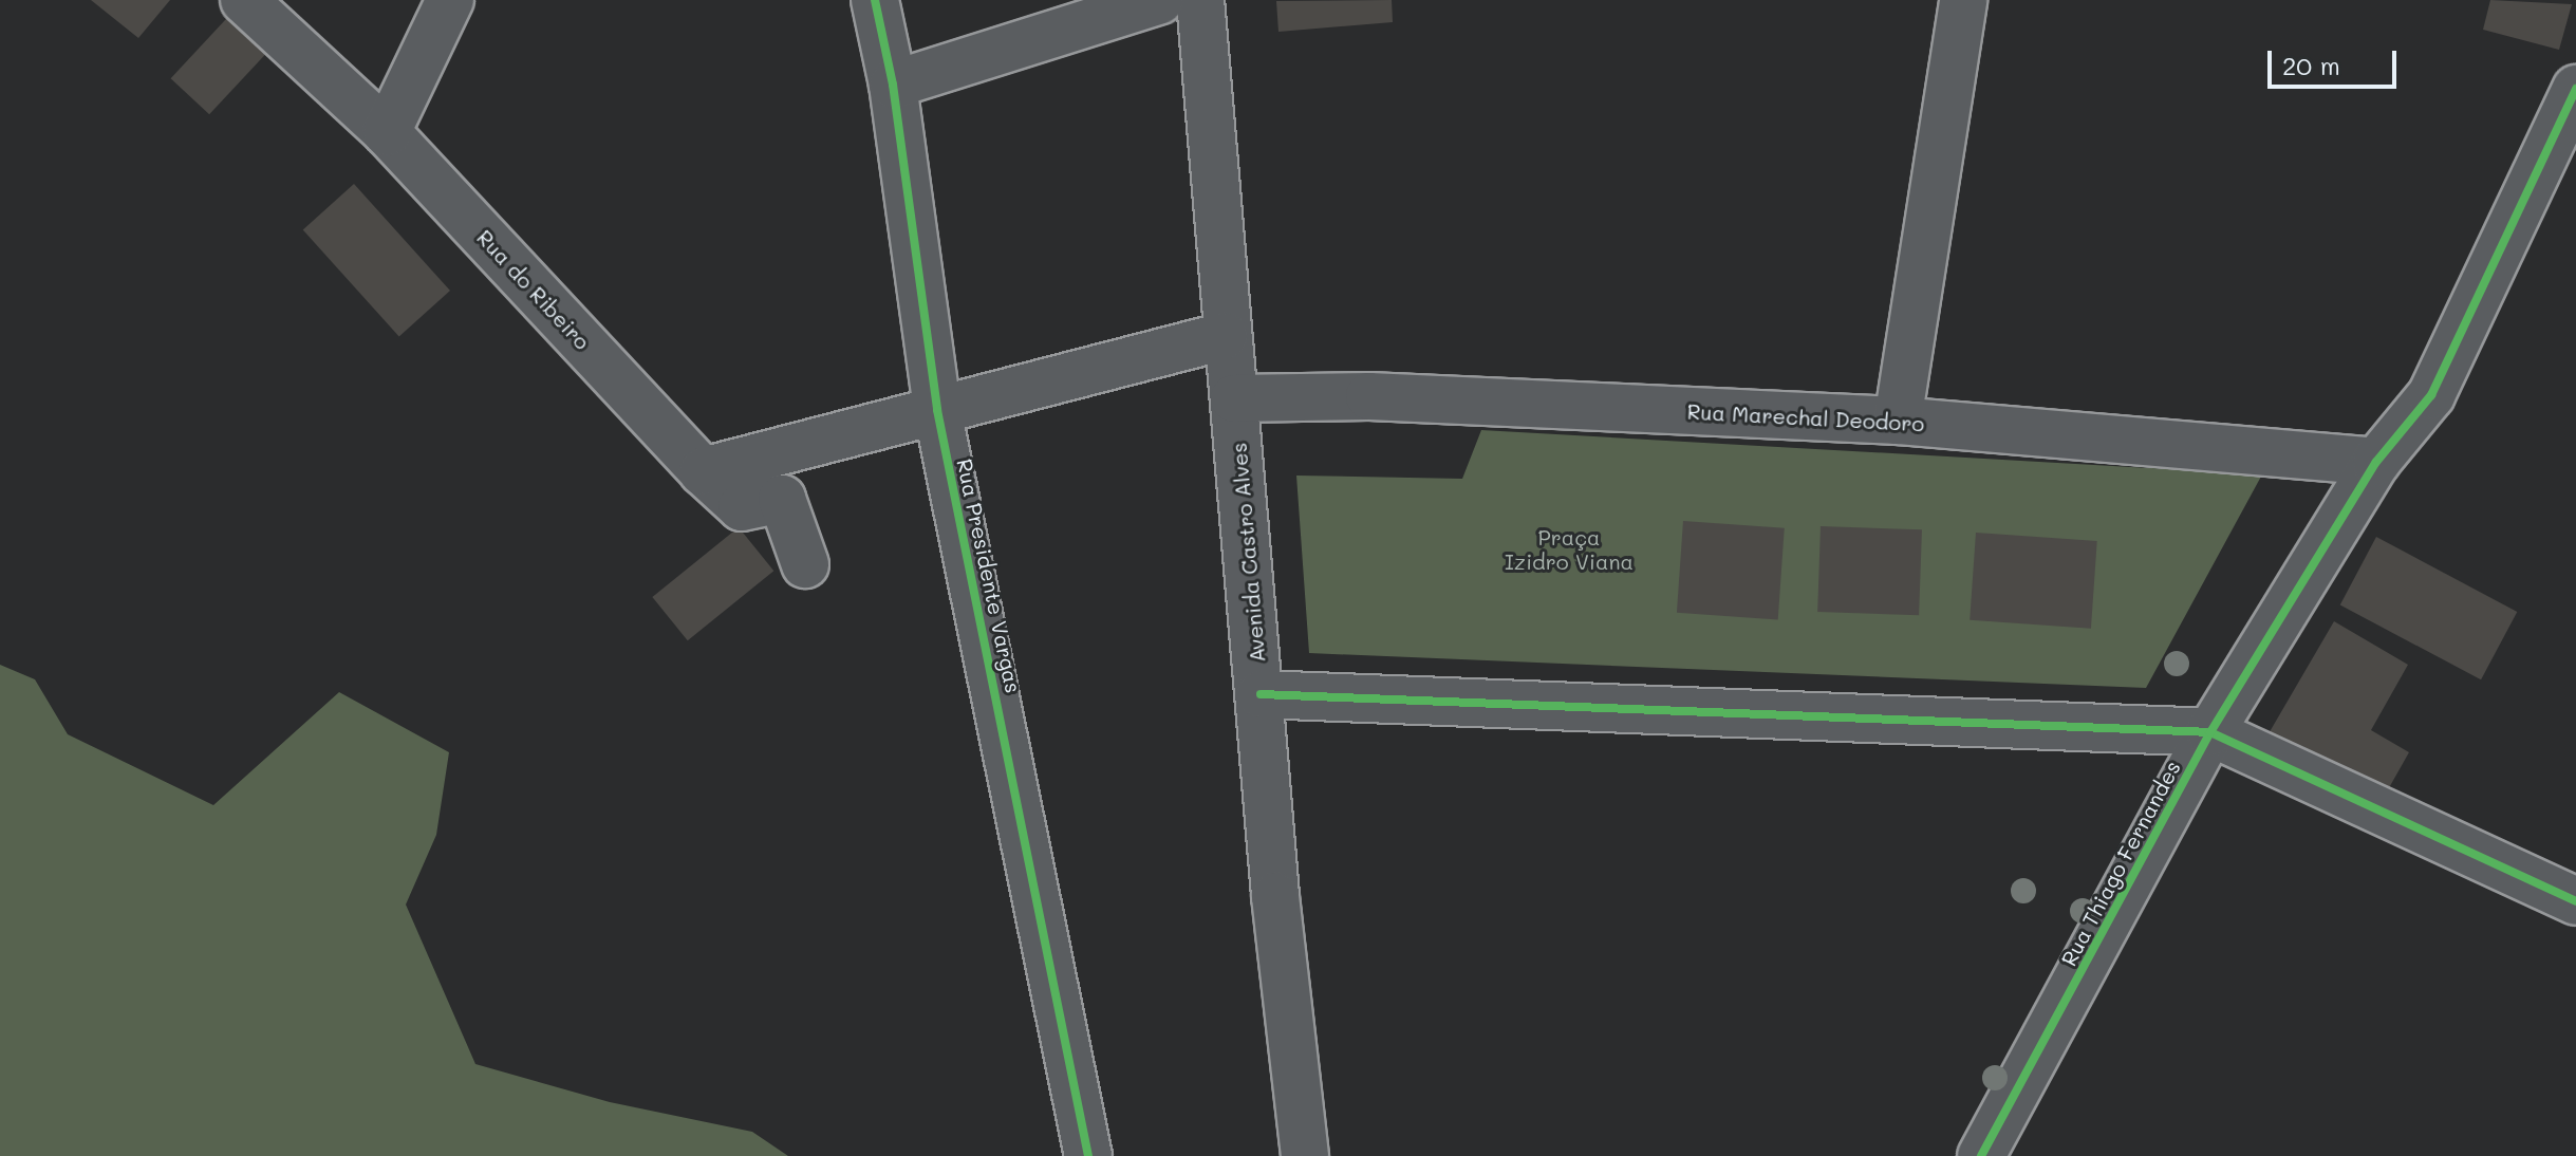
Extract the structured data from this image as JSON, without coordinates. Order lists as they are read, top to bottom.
{
  "streets": {
    "street": [
      "Rua do Ribeiro",
      "Rua Marechal Deodoro",
      "Avenida Castro Alves",
      "Rua Presidente Vargas",
      "Rua Thiago Fernandes"
    ]
  },
  "crossings": [
    ["Rua Marechal Deodoro", "Avenida Castro Alves"],
    ["Rua Marechal Deodoro", "Rua Thiago Fernandes"]
  ],
  "parks": ["Praça Izidro Viana"],
  "scale_bar": "20 m"
}
